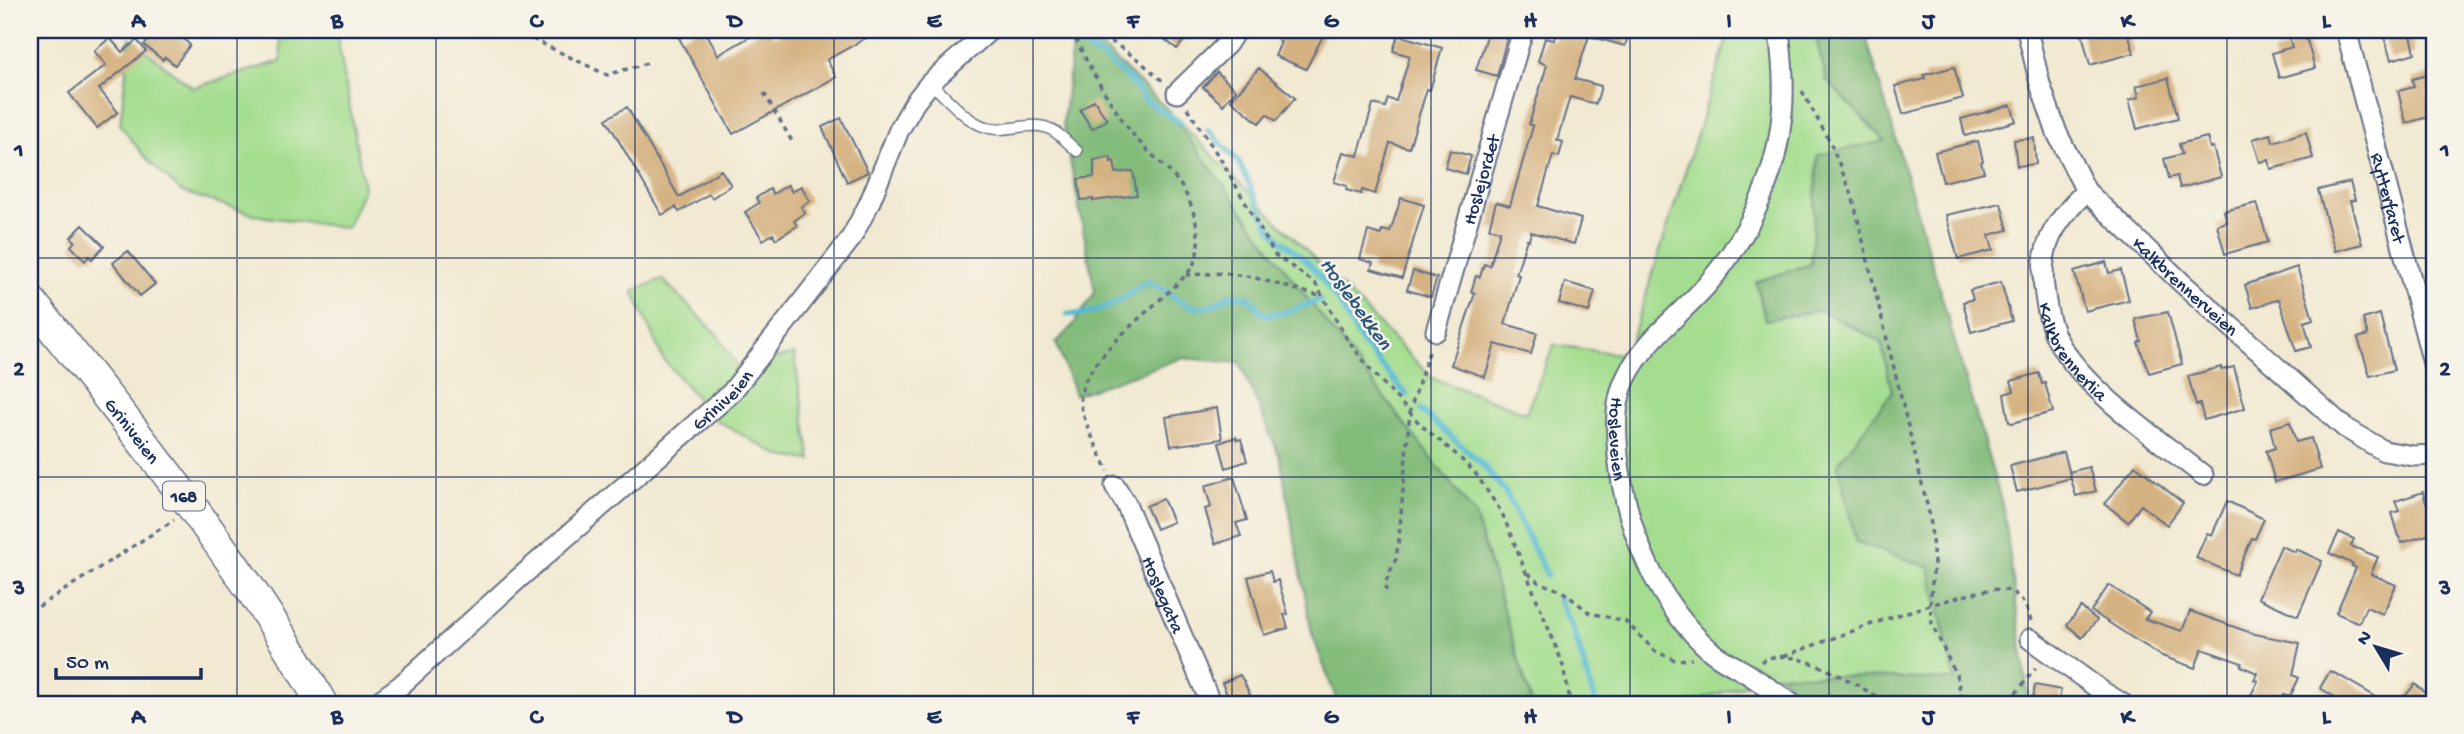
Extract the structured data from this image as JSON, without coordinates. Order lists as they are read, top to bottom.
{
  "streets": {
    "main road": ["Griniveien", "168"],
    "street": [
      "Hoslejordet",
      "Rytterfaret",
      "Kalkbrennerveien",
      "Kalkbrennerlia",
      "Hosleveien",
      "Hoslegata"
    ]
  },
  "crossings": [
    ["Kalkbrennerveien", "Kalkbrennerlia"]
  ],
  "water": ["Hoslebekken"],
  "scale_bar": "50 m",
  "north": "top left",
  "grid": {
    "columns": [
      "A",
      "B",
      "C",
      "D",
      "E",
      "F",
      "G",
      "H",
      "I",
      "J",
      "K",
      "L"
    ],
    "rows": ["1", "2", "3"]
  }
}
